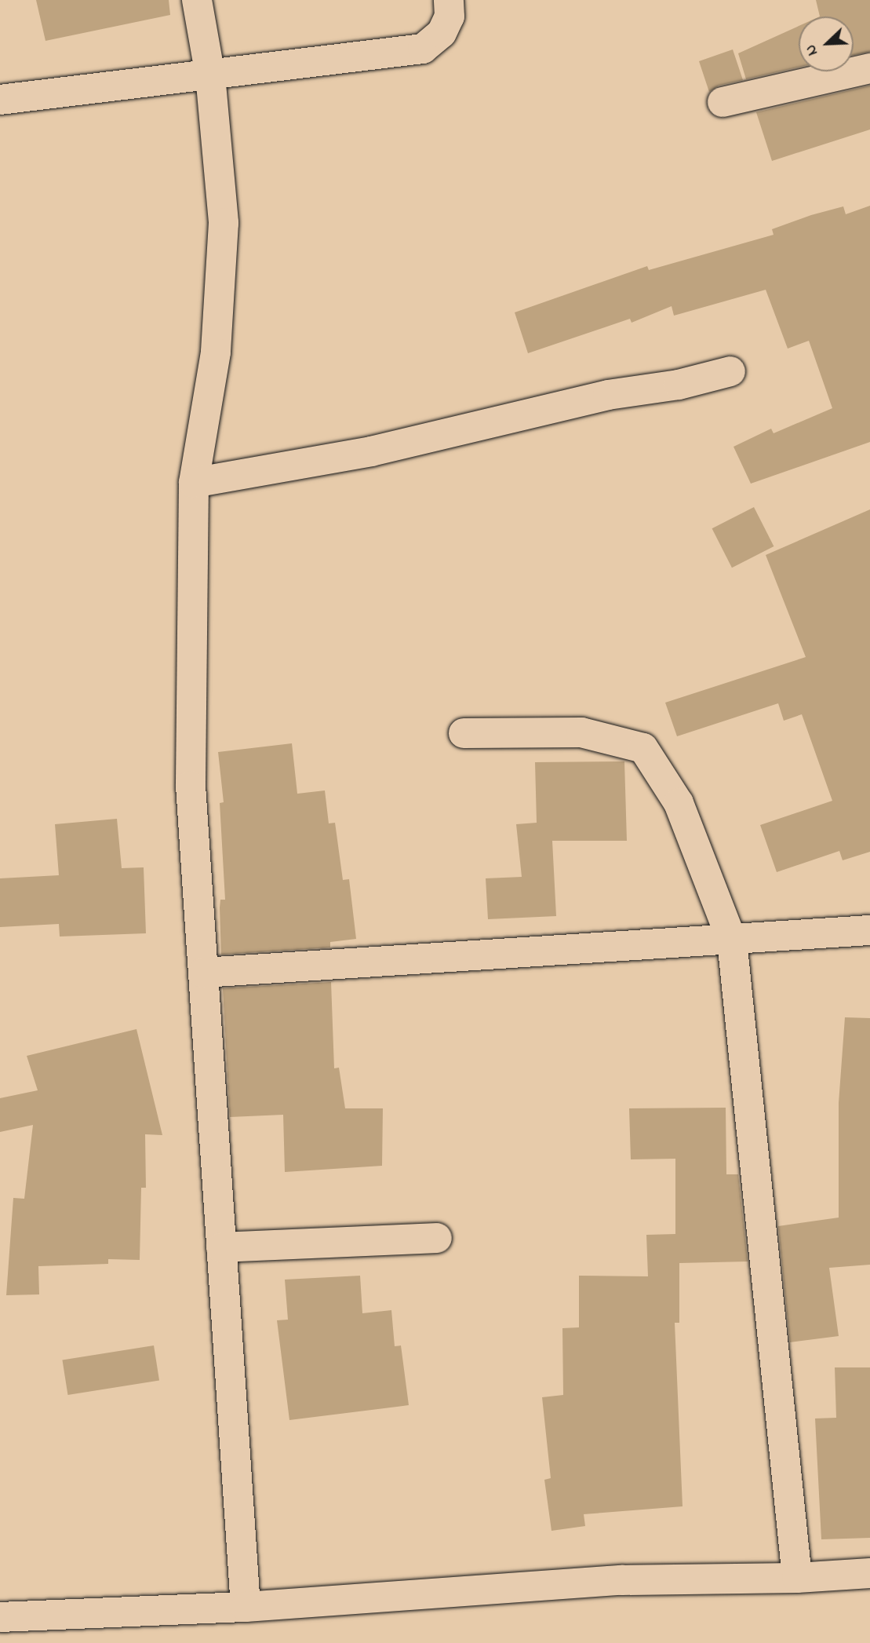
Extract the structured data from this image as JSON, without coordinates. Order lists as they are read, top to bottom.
{
  "north": "bottom left"
}
